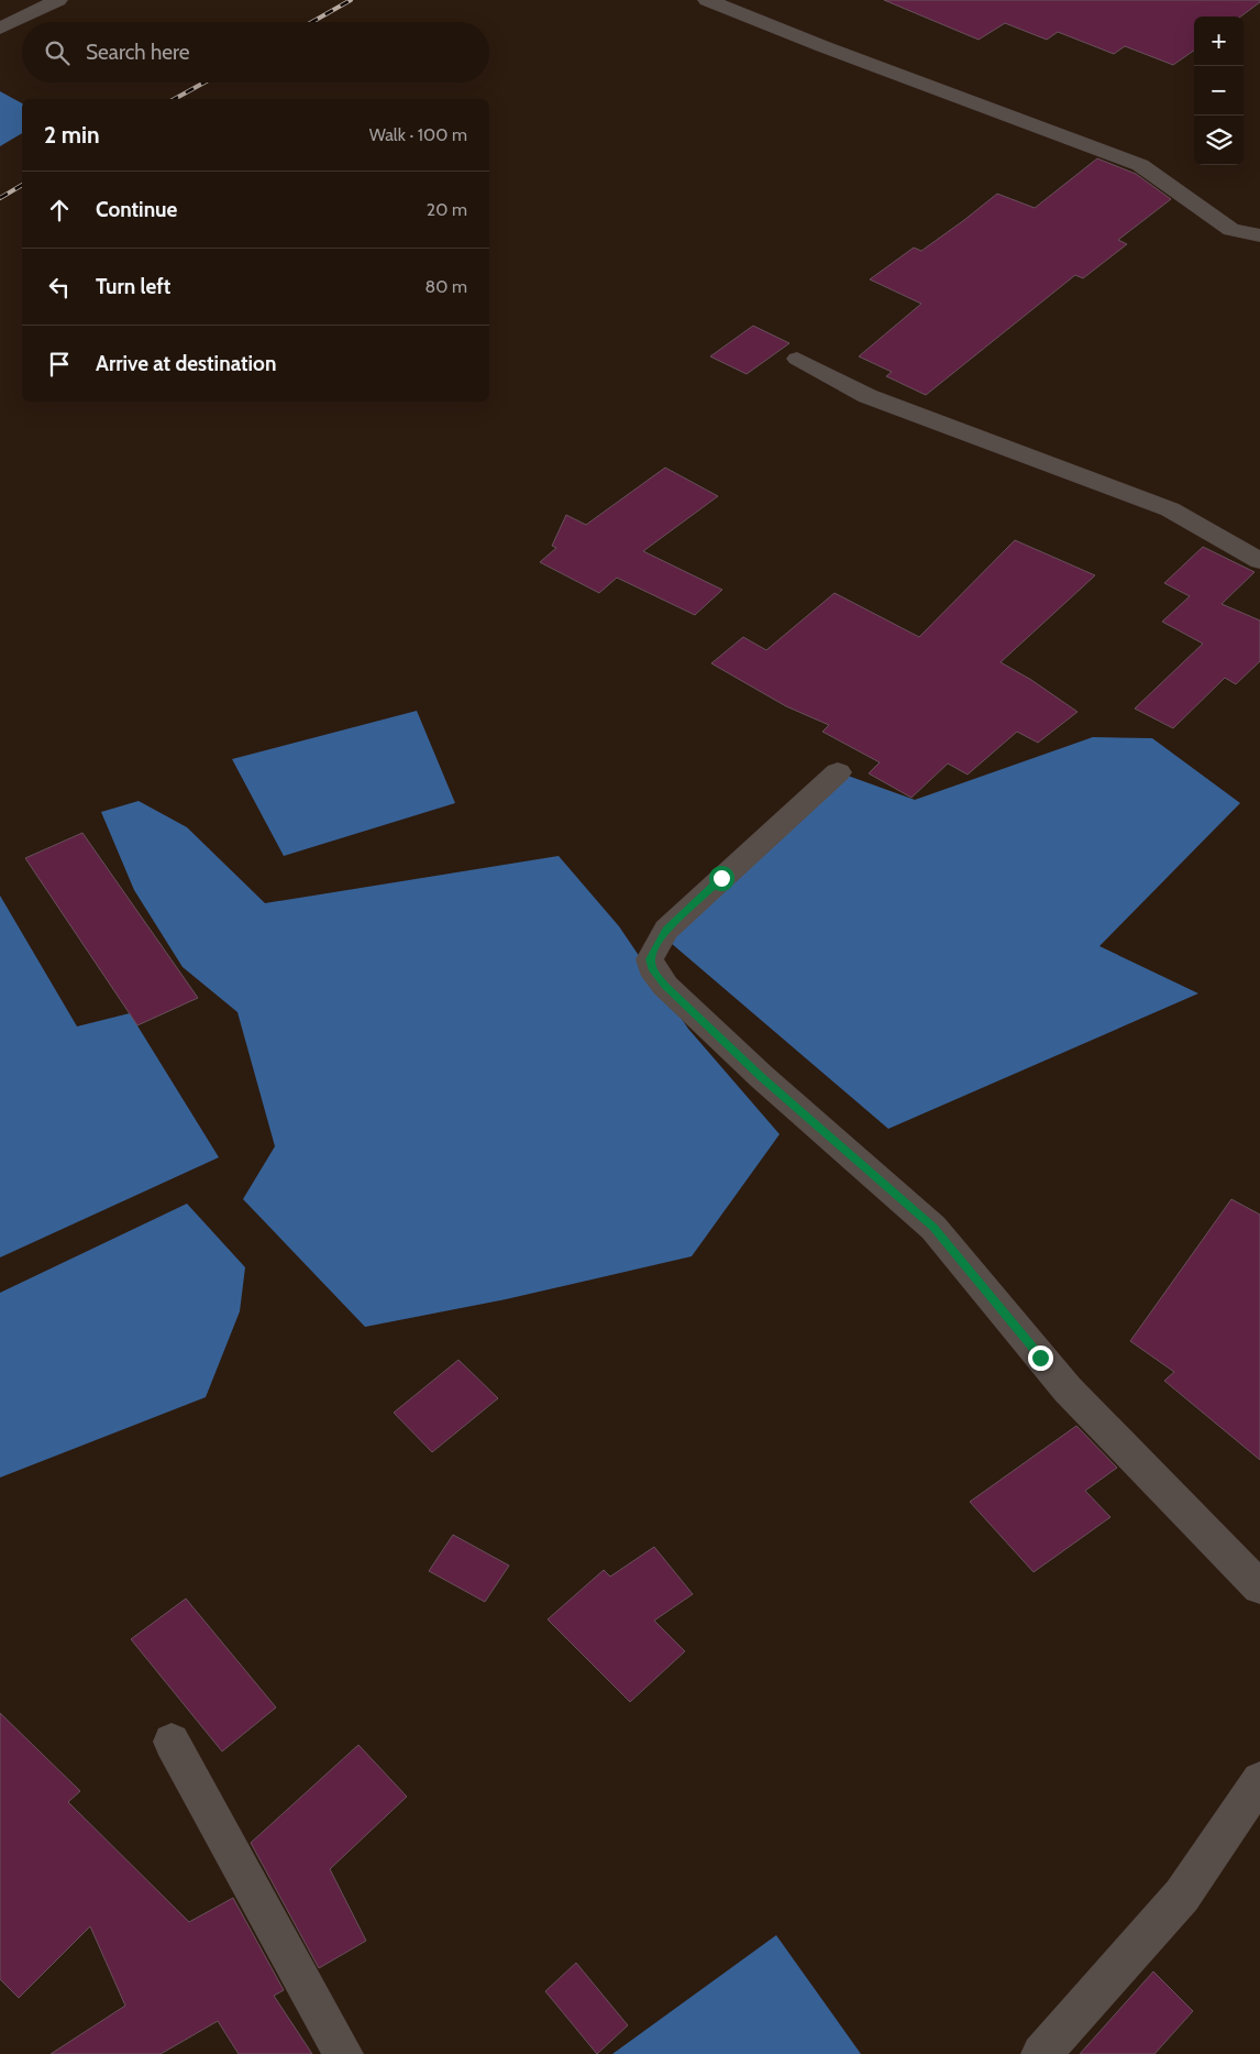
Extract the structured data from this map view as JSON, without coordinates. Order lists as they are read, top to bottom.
{
  "page": {
    "map_buttons": ["+", "−"],
    "search": "Search here",
    "heading": ["2 min", "Walk · 100 m"],
    "list": [
      ["Continue", "20 m"],
      ["Turn left", "80 m"],
      "Arrive at destination"
    ]
  }
}
